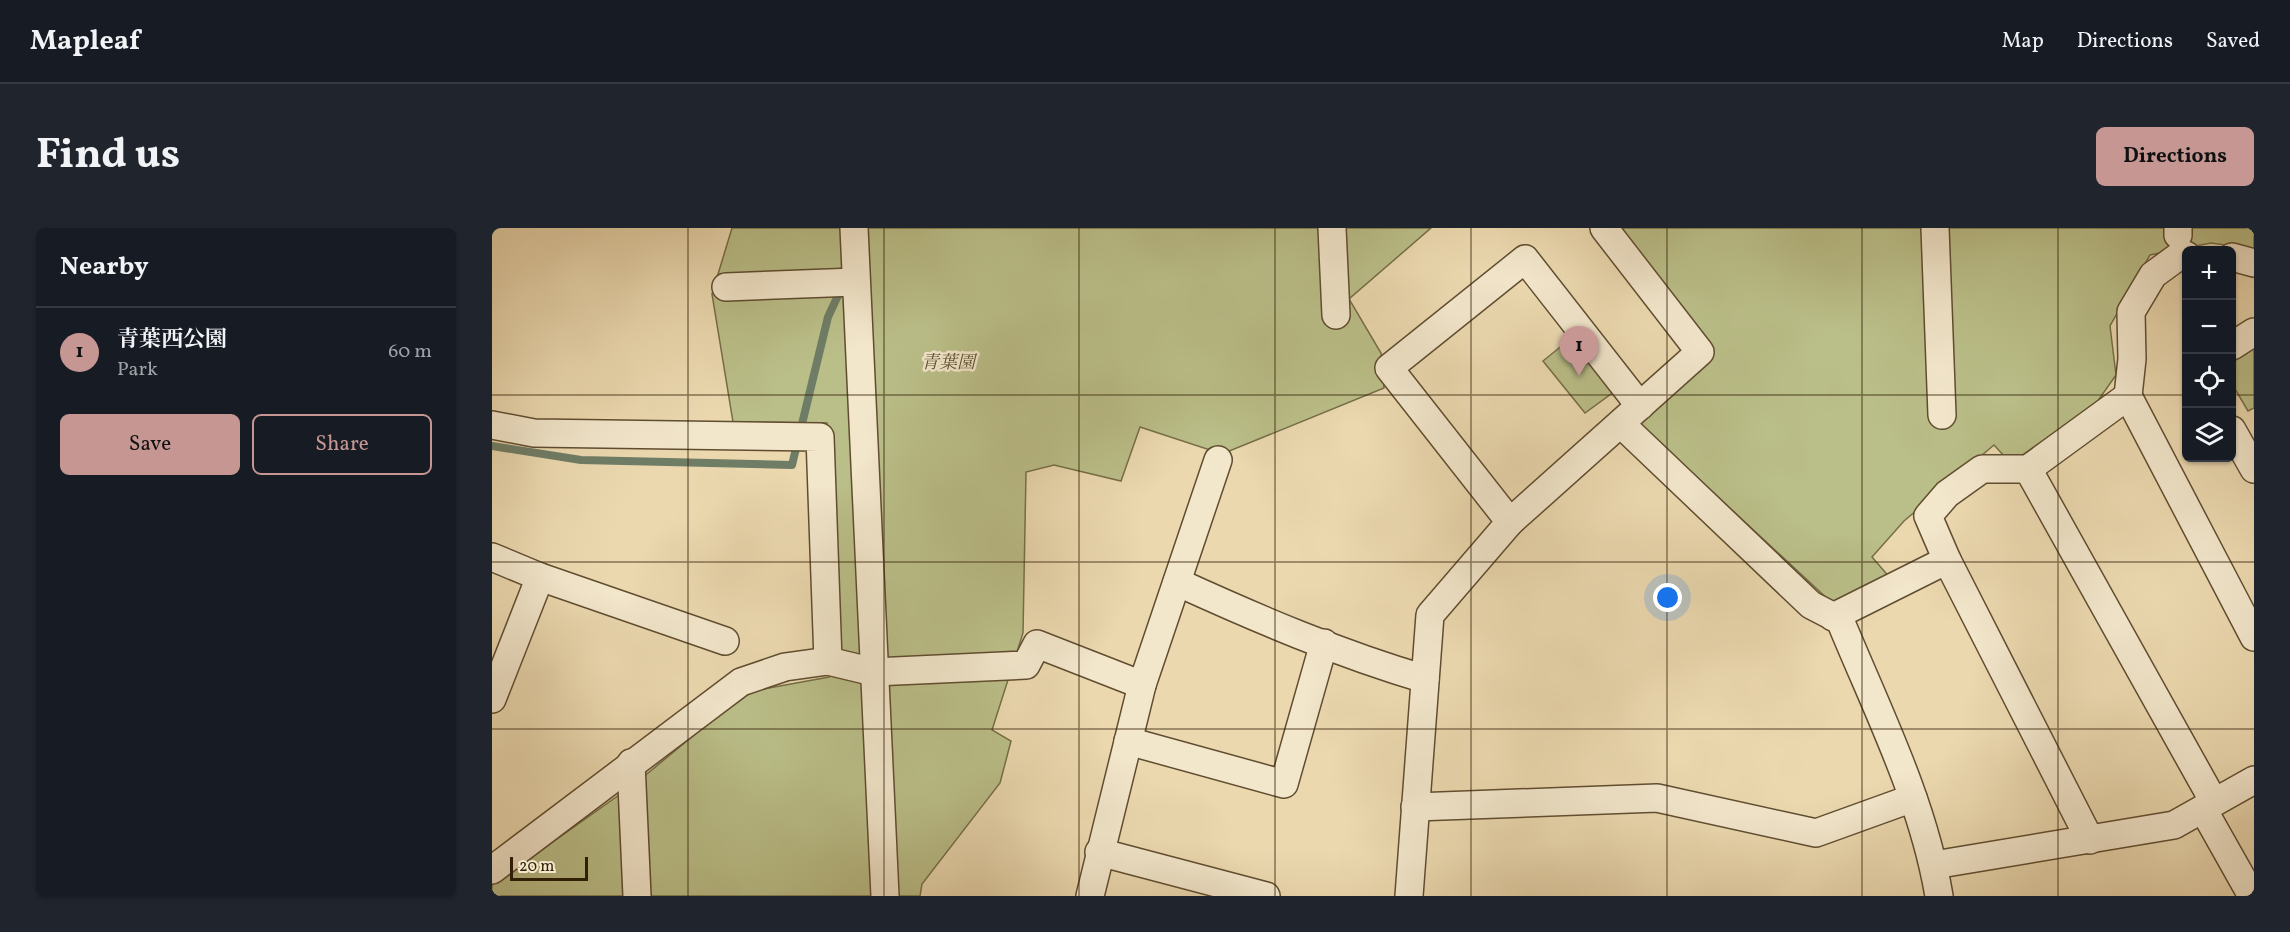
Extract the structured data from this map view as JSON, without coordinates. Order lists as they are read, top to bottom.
{
  "parks": ["青葉園"],
  "scale_bar": "20 m",
  "page": {
    "header": "Mapleaf",
    "nav": ["Map", "Directions", "Saved"],
    "title": "Find us",
    "buttons": [
      "Directions",
      ["Save", "Share"]
    ],
    "heading": "Nearby",
    "map_buttons": ["+", "−"],
    "list": [
      {
        "mark": "1",
        "name": "青葉西公園",
        "note": "Park",
        "value": "60 m"
      }
    ],
    "pins": "1",
    "scale": "20 m"
  }
}
